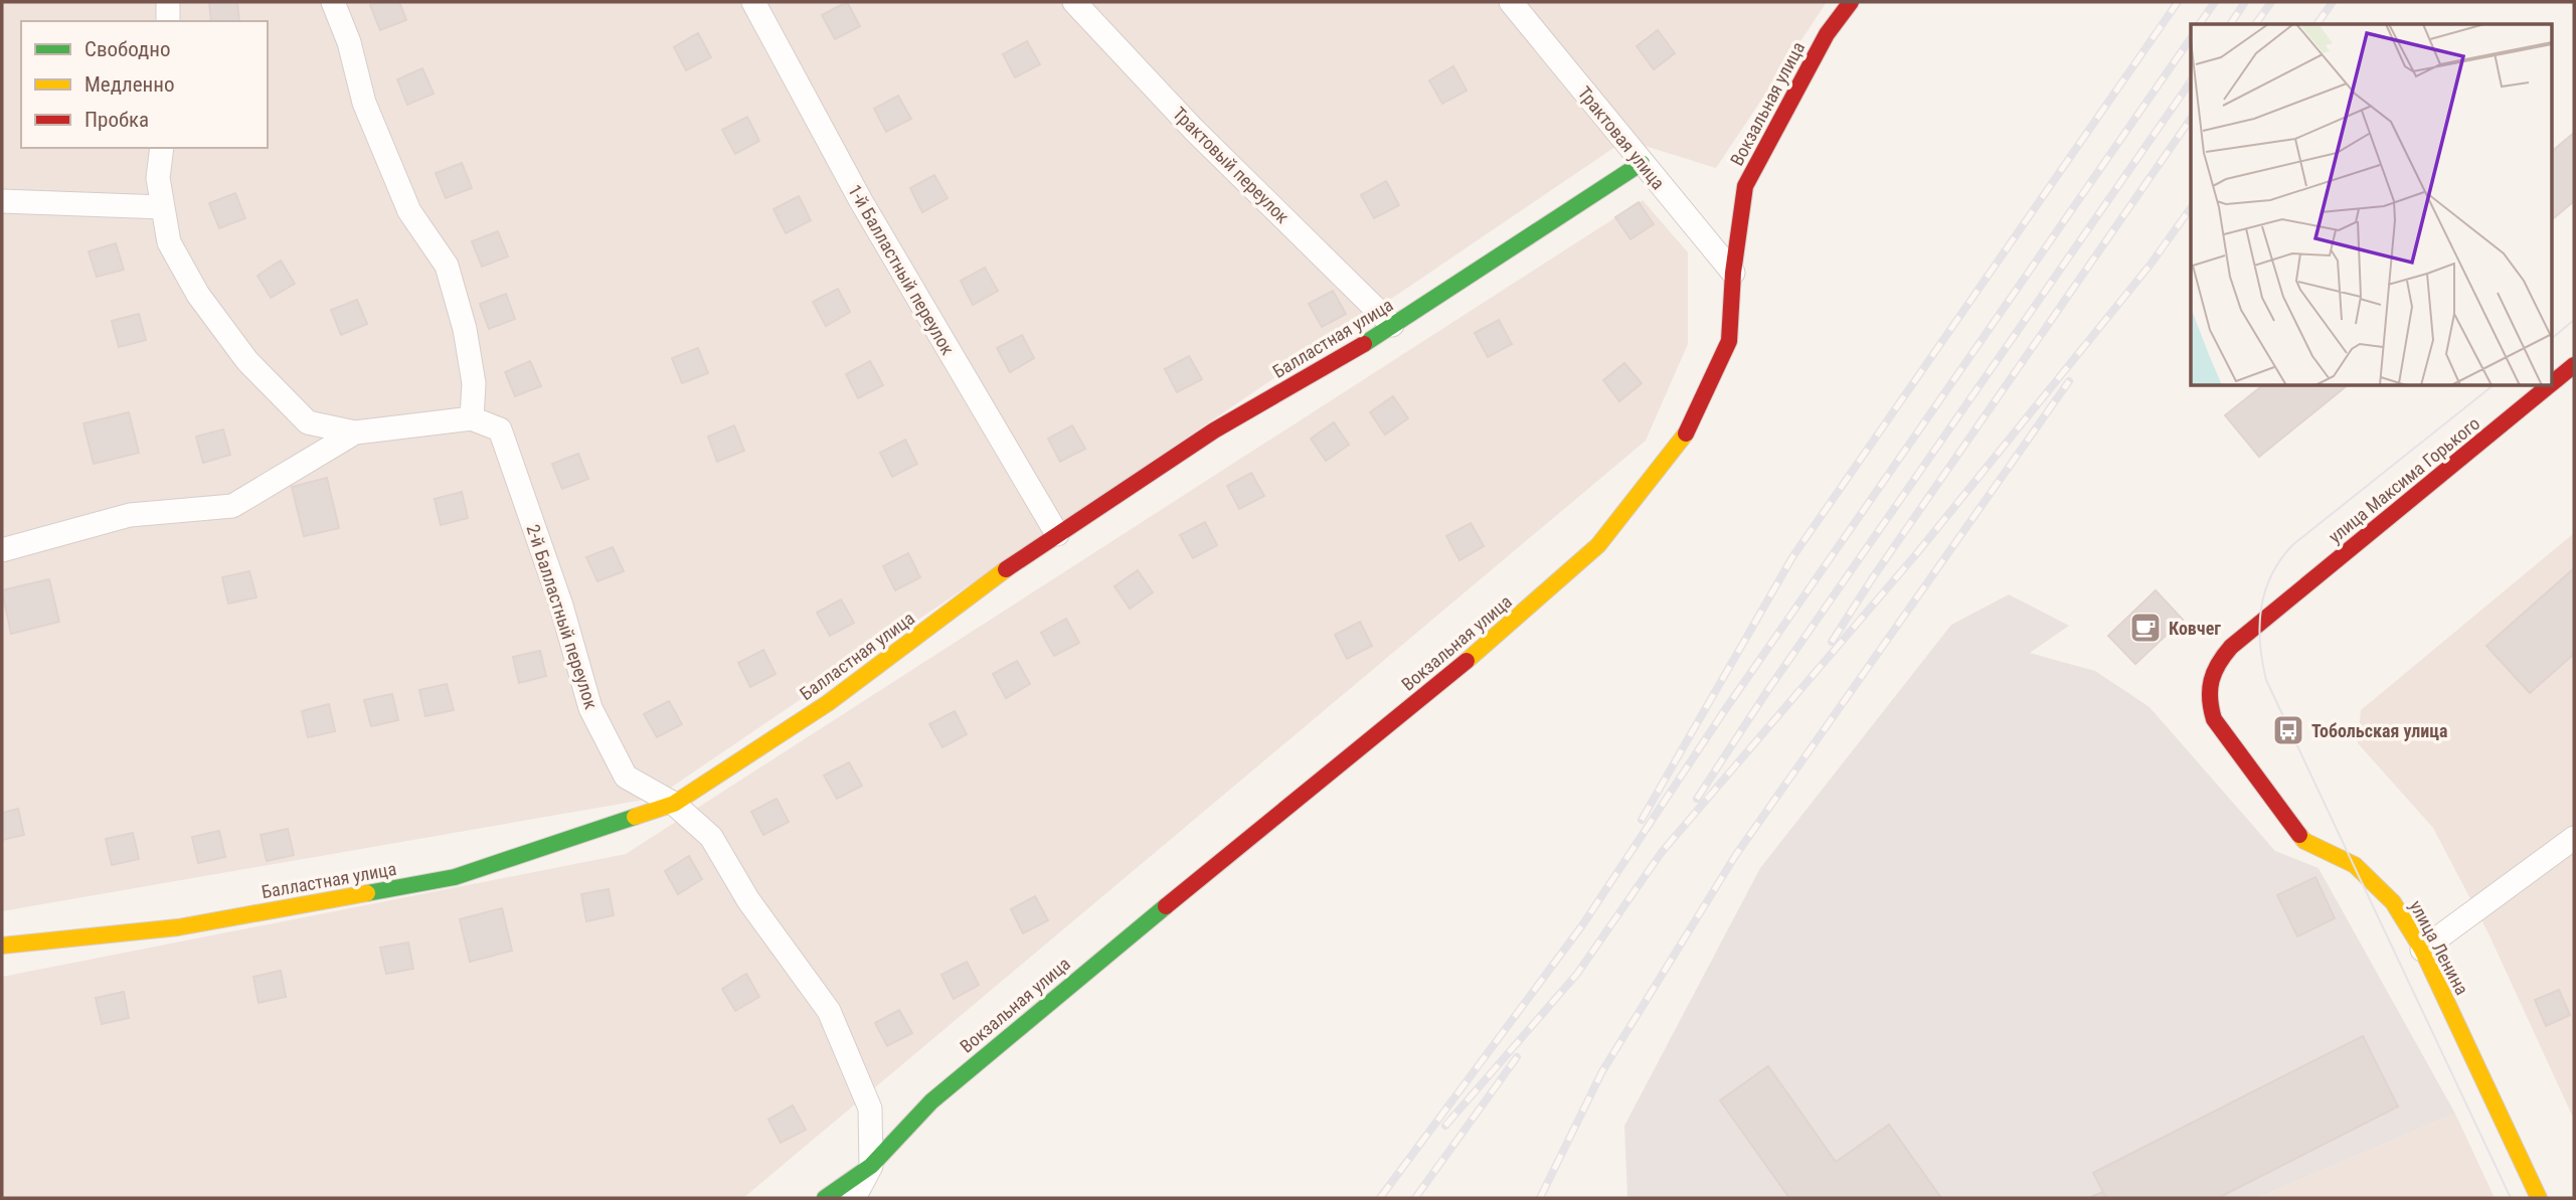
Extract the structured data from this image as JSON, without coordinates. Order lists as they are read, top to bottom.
{
  "streets": {
    "street": [
      "Вокзальная улица",
      "Трактовая улица",
      "Трактовый переулок",
      "1-й Балластный переулок",
      "Балластная улица",
      "улица Максима Горького",
      "2-й Балластный переулок",
      "улица Ленина"
    ]
  },
  "crossings": [
    ["Вокзальная улица", "Трактовая улица"],
    ["Трактовая улица", "Балластная улица"],
    ["Трактовый переулок", "Балластная улица"],
    ["1-й Балластный переулок", "Балластная улица"],
    ["Балластная улица", "2-й Балластный переулок"],
    ["улица Максима Горького", "улица Ленина"]
  ],
  "places": {
    "cafe": ["Ковчег"],
    "bus stop": ["Тобольская улица"]
  },
  "legend": ["Свободно", "Медленно", "Пробка"]
}
